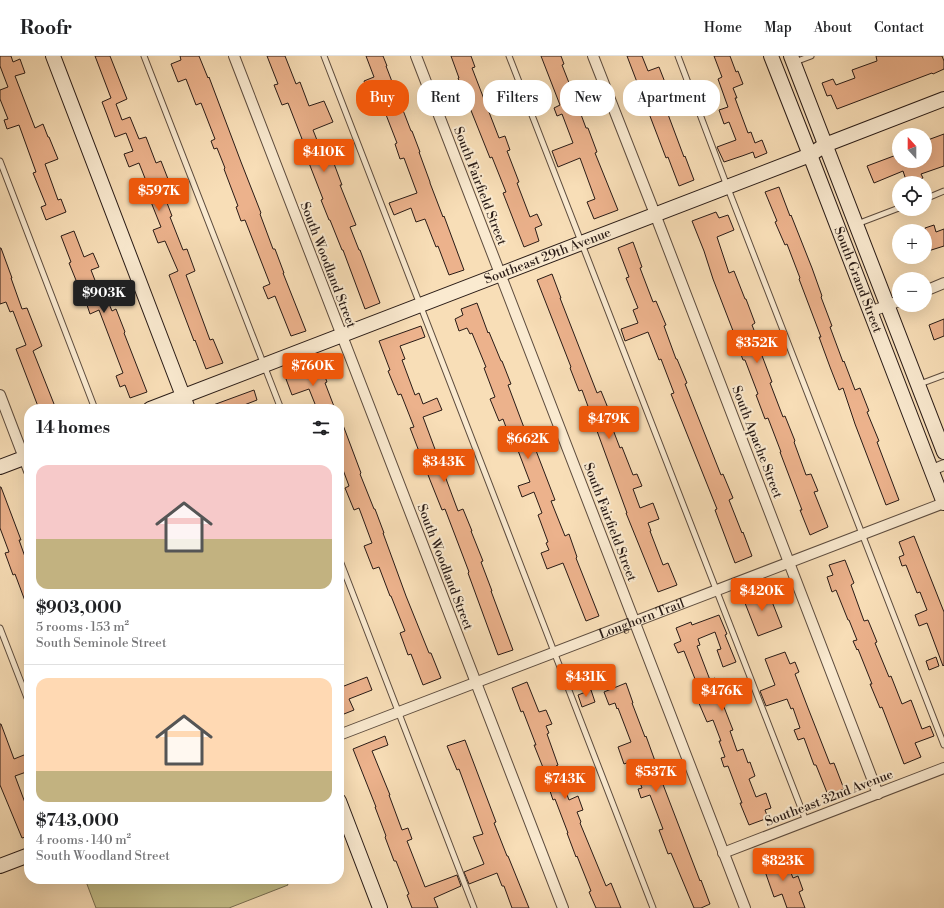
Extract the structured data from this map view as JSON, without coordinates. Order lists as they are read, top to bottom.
{
  "streets": {
    "street": [
      "South Fairfield Street",
      "Southeast 29th Avenue",
      "South Woodland Street",
      "South Grand Street",
      "South Apache Street",
      "Longhorn Trail",
      "Southeast 32nd Avenue"
    ]
  },
  "crossings": [
    ["South Fairfield Street", "Southeast 29th Avenue"],
    ["South Fairfield Street", "Longhorn Trail"],
    ["South Fairfield Street", "Southeast 32nd Avenue"],
    ["Southeast 29th Avenue", "South Woodland Street"],
    ["Southeast 29th Avenue", "South Grand Street"],
    ["Southeast 29th Avenue", "South Apache Street"],
    ["South Woodland Street", "Longhorn Trail"],
    ["South Grand Street", "Longhorn Trail"],
    ["South Apache Street", "Longhorn Trail"],
    ["South Apache Street", "Southeast 32nd Avenue"]
  ],
  "north": "top",
  "page": {
    "header": "Roofr",
    "nav": [
      "Home",
      "Map",
      "About",
      "Contact"
    ],
    "chip": [
      "Buy",
      "Rent",
      "Filters",
      "New",
      "Apartment"
    ],
    "map_buttons": ["+", "−"],
    "price": [
      "$410K",
      "$597K",
      "$903K",
      "$352K",
      "$760K",
      "$479K",
      "$662K",
      "$343K",
      "$420K",
      "$431K",
      "$476K",
      "$537K",
      "$743K",
      "$823K"
    ],
    "heading": "14 homes",
    "list": [
      {
        "name": "$903,000",
        "note": "5 rooms · 153 m² · South Seminole Street"
      },
      {
        "name": "$743,000",
        "note": "4 rooms · 140 m² · South Woodland Street"
      }
    ]
  }
}
